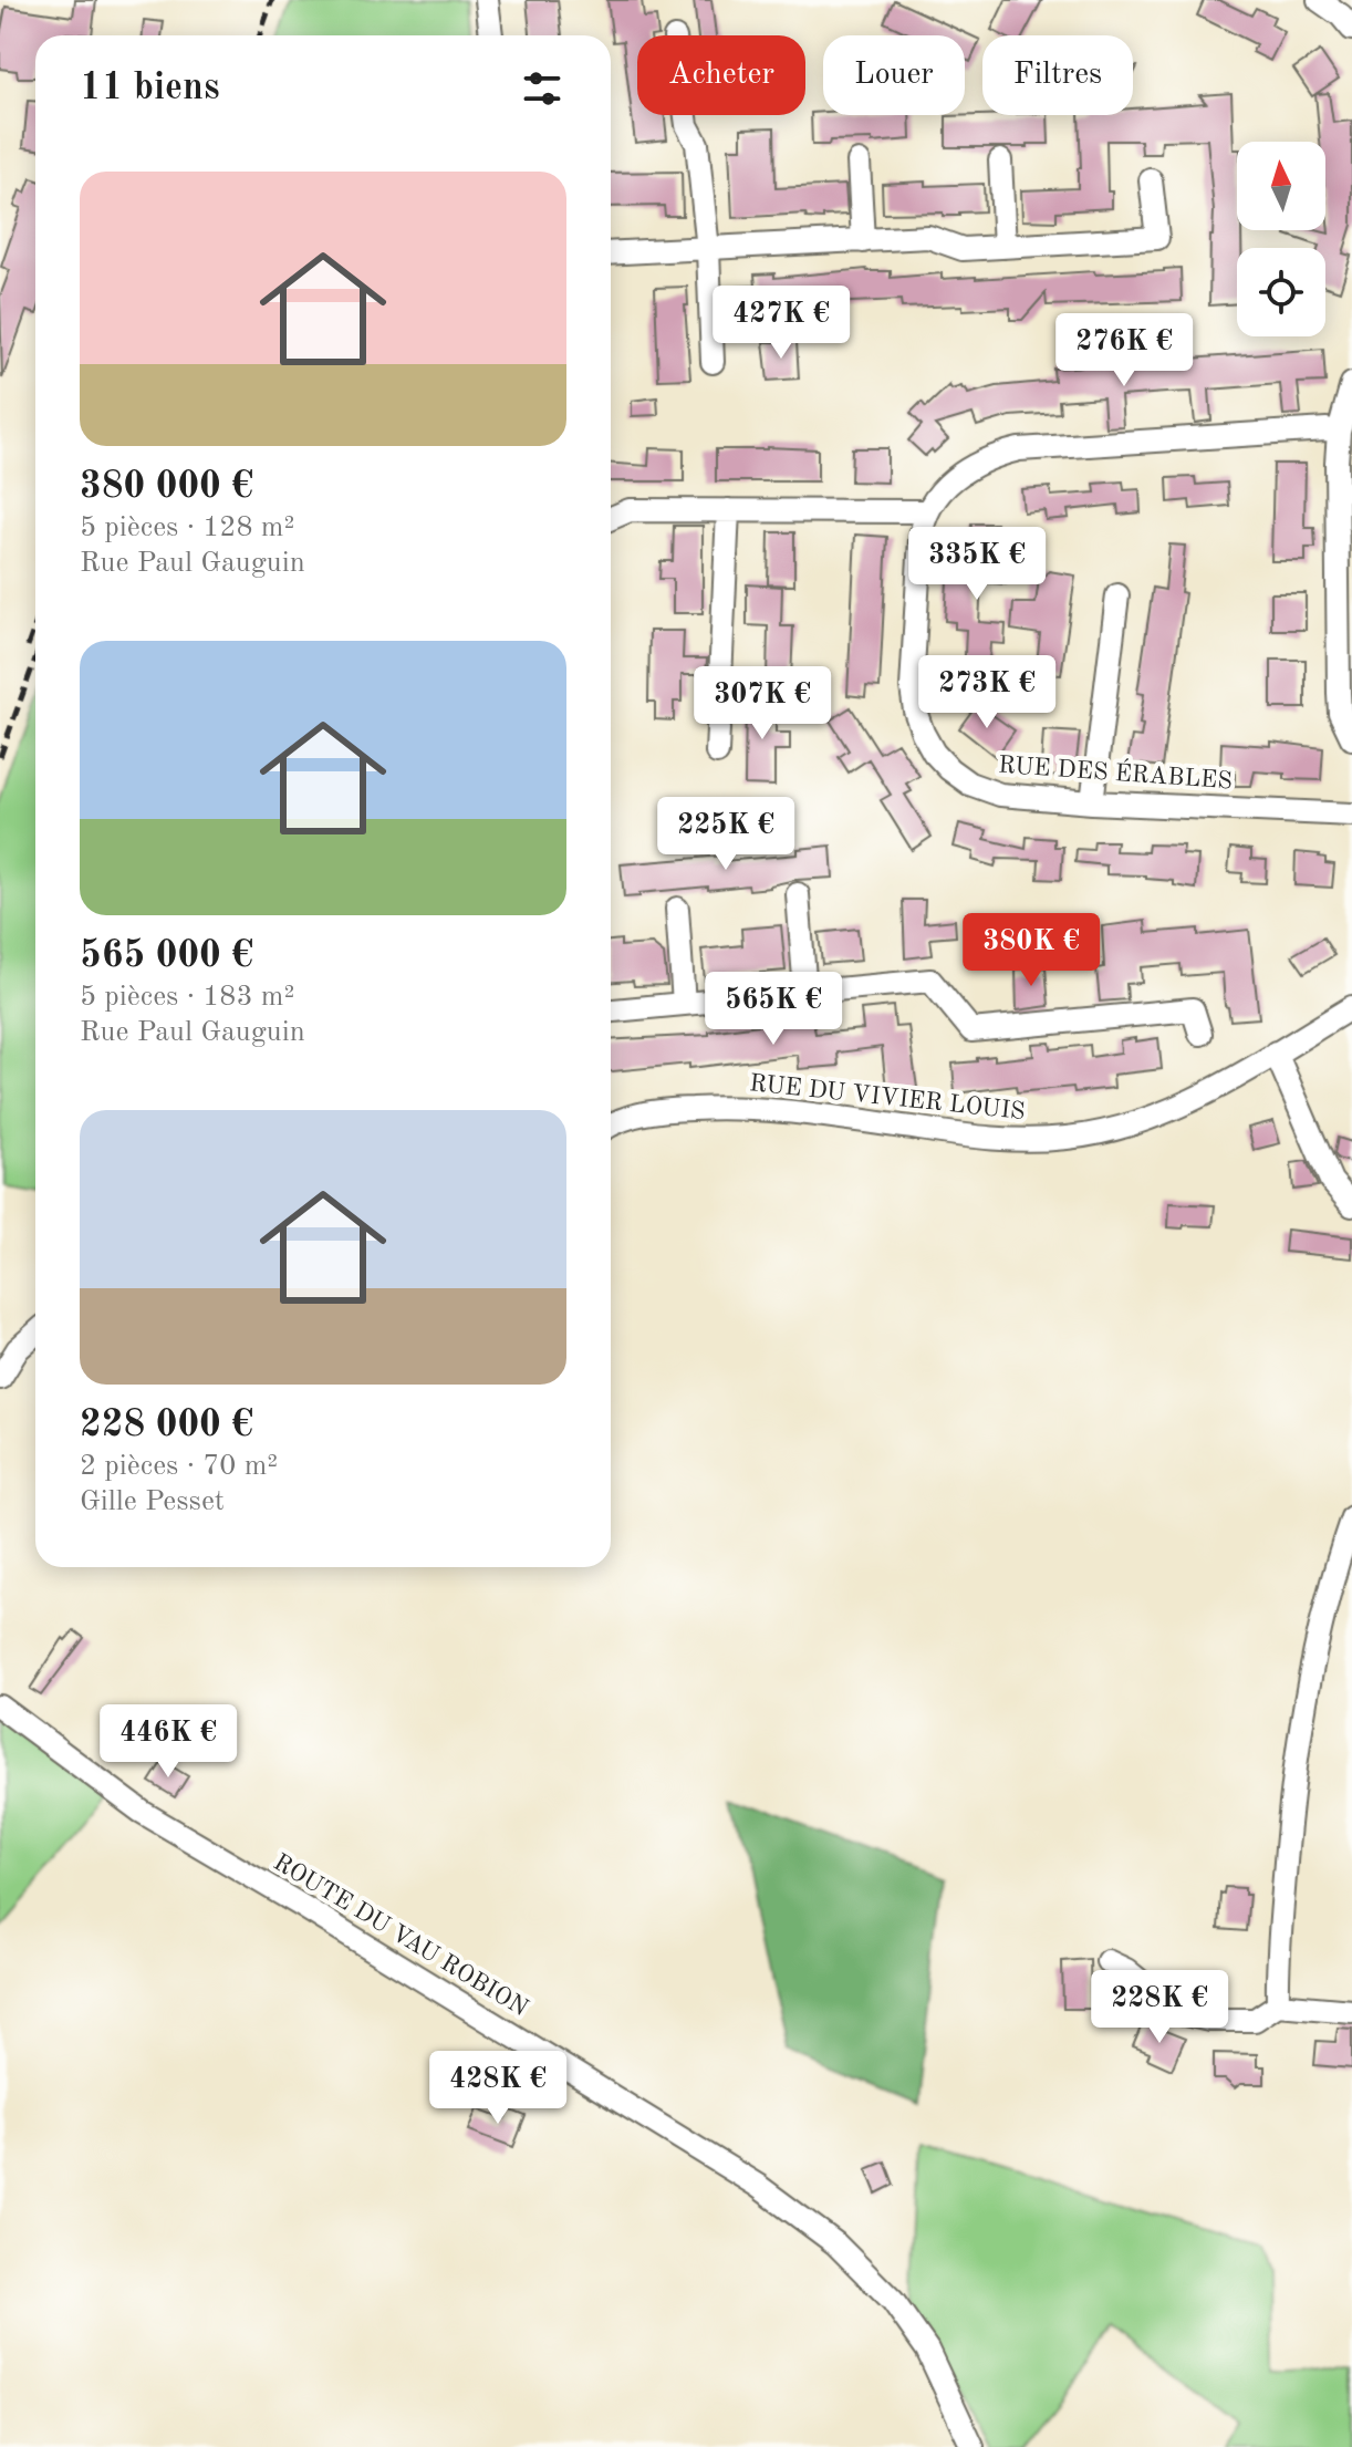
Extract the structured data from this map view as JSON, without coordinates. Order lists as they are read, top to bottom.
{
  "streets": {
    "street": ["RUE DES ÉRABLES", "RUE DU VIVIER LOUIS", "ROUTE DU VAU ROBION"]
  },
  "north": "top",
  "page": {
    "chip": ["Acheter", "Louer", "Filtres"],
    "heading": "11 biens",
    "list": [
      {
        "name": "380 000 €",
        "note": "5 pièces · 128 m² · Rue Paul Gauguin"
      },
      {
        "name": "565 000 €",
        "note": "5 pièces · 183 m² · Rue Paul Gauguin"
      },
      {
        "name": "228 000 €",
        "note": "2 pièces · 70 m² · Gille Pesset"
      }
    ],
    "price": [
      "427K €",
      "276K €",
      "335K €",
      "273K €",
      "307K €",
      "225K €",
      "380K €",
      "565K €",
      "446K €",
      "228K €",
      "428K €"
    ]
  }
}
